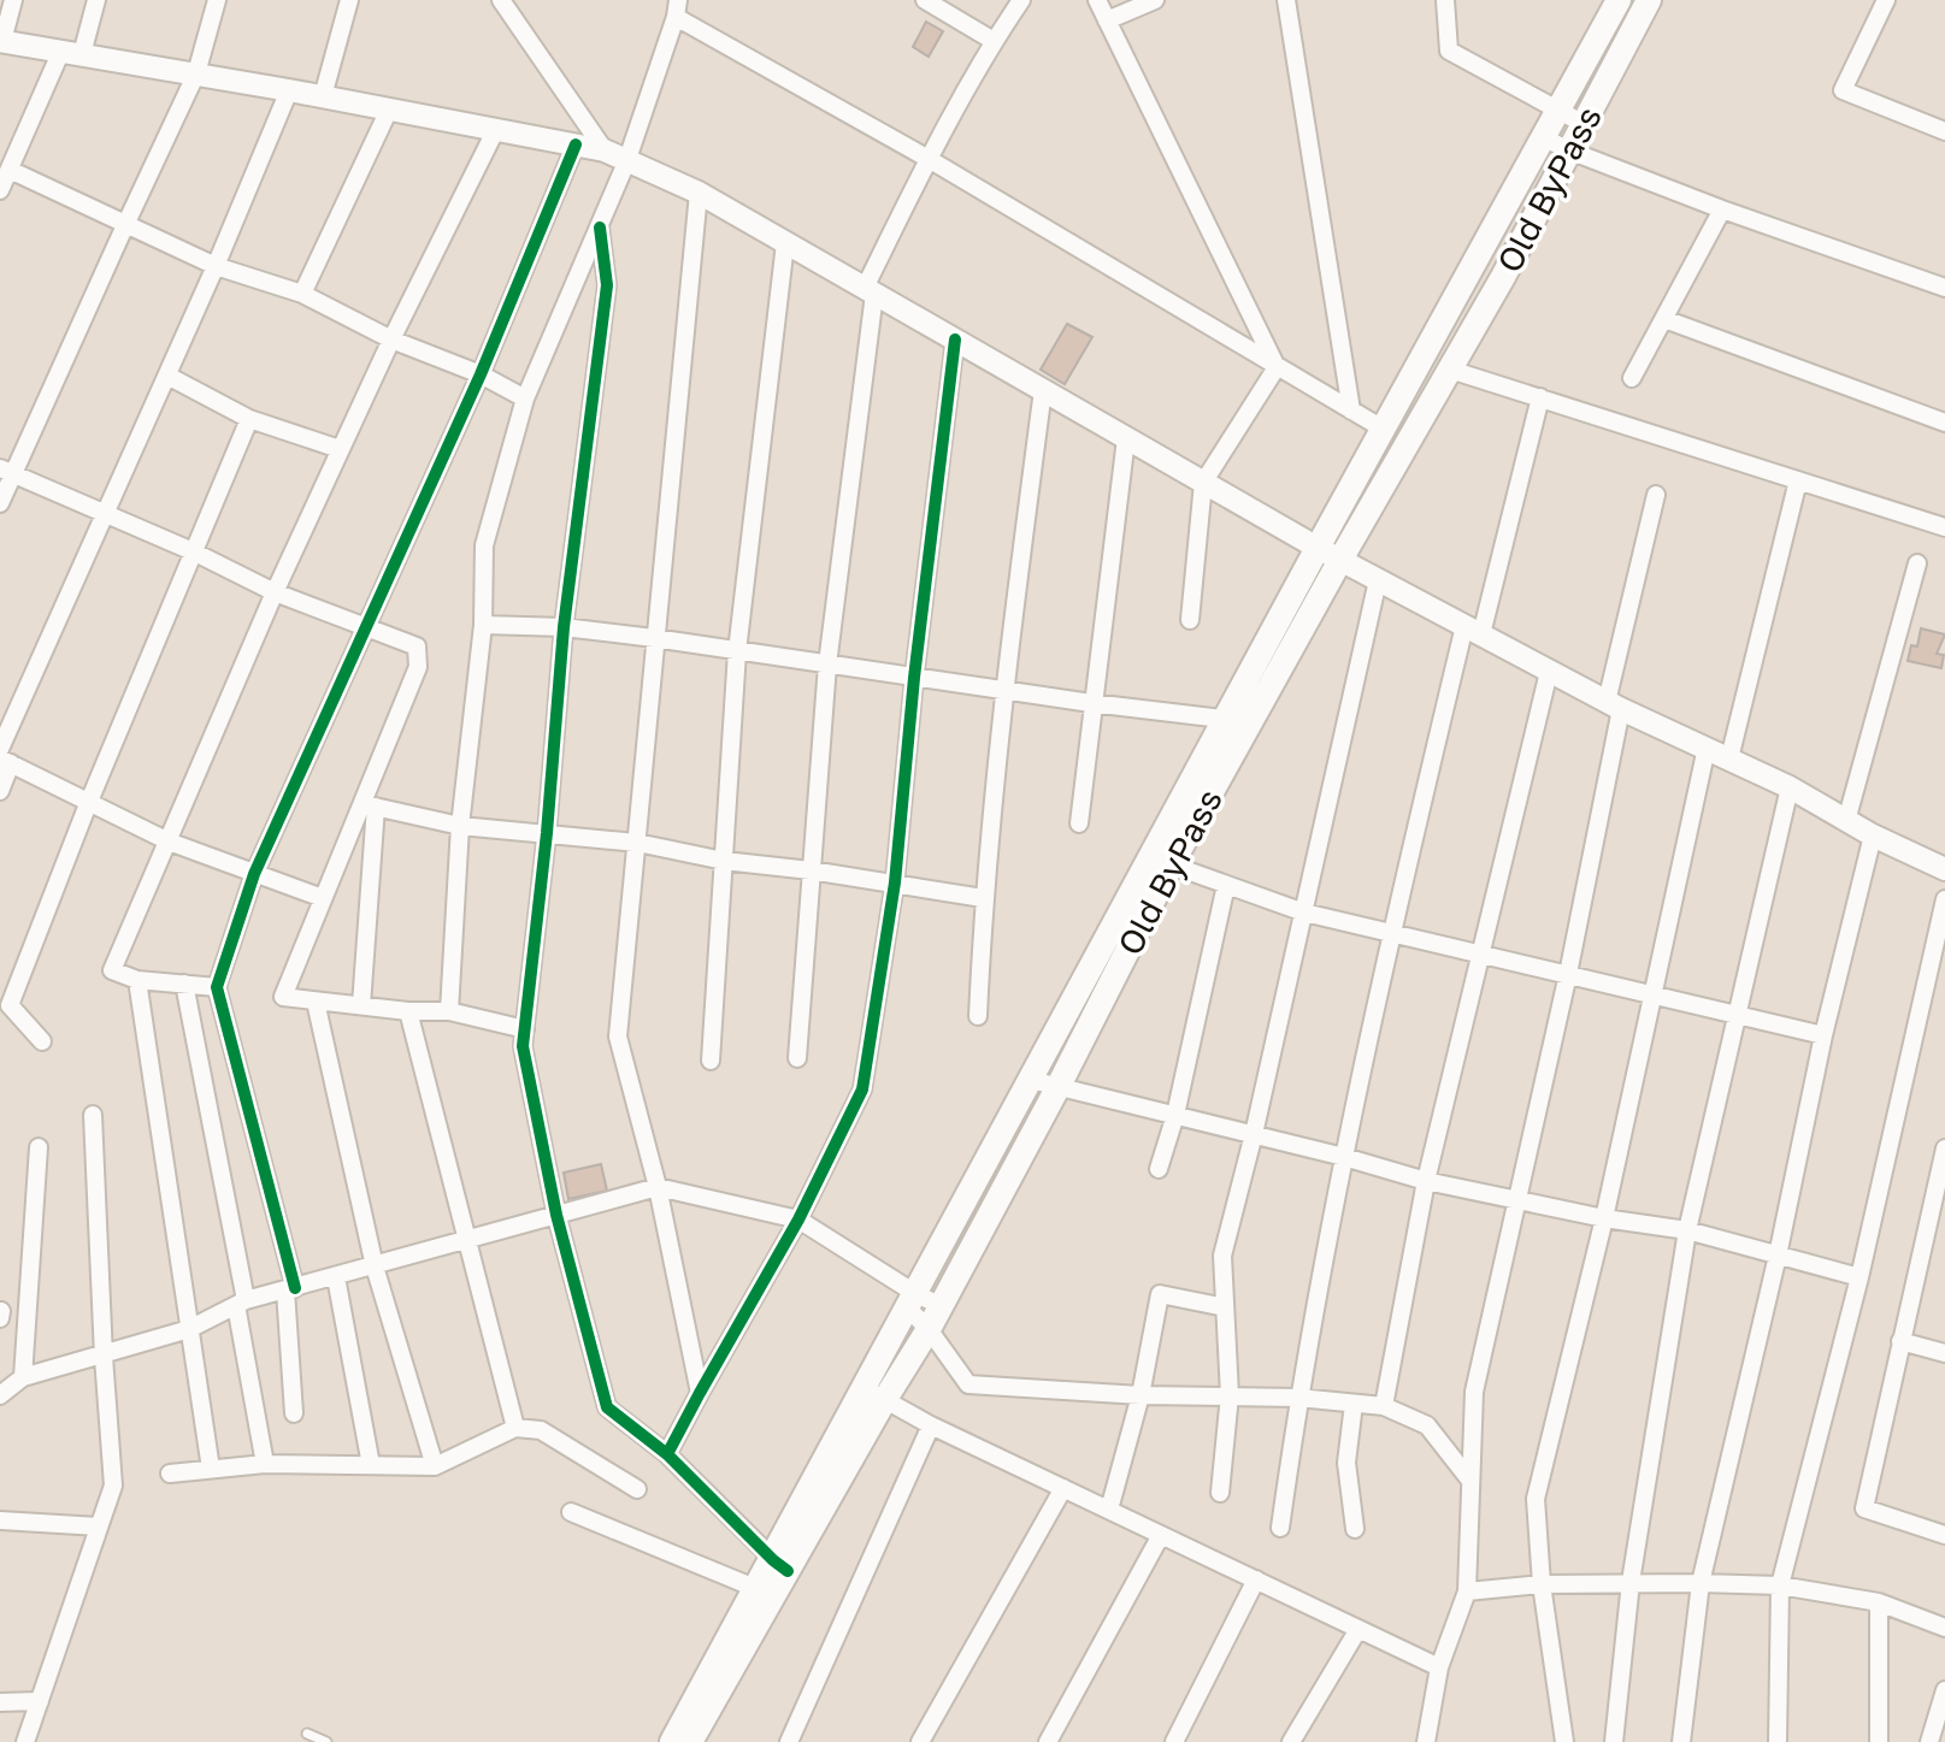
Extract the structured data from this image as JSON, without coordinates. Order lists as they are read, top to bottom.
{
  "streets": {
    "main road": ["Old ByPass"]
  }
}
